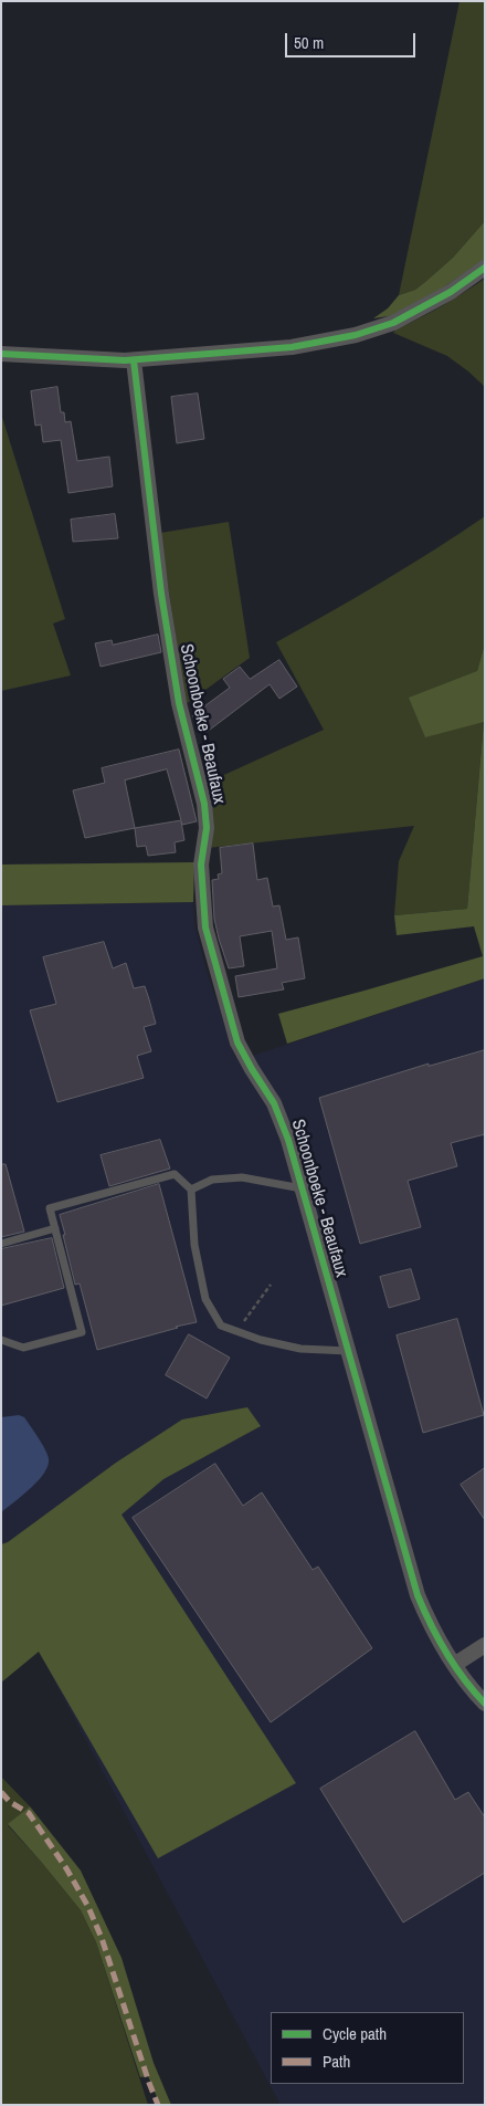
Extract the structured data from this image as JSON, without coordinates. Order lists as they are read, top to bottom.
{
  "streets": {
    "street": ["Schoonboeke - Beaufaux"]
  },
  "legend": ["Cycle path", "Path"],
  "scale_bar": "50 m"
}
